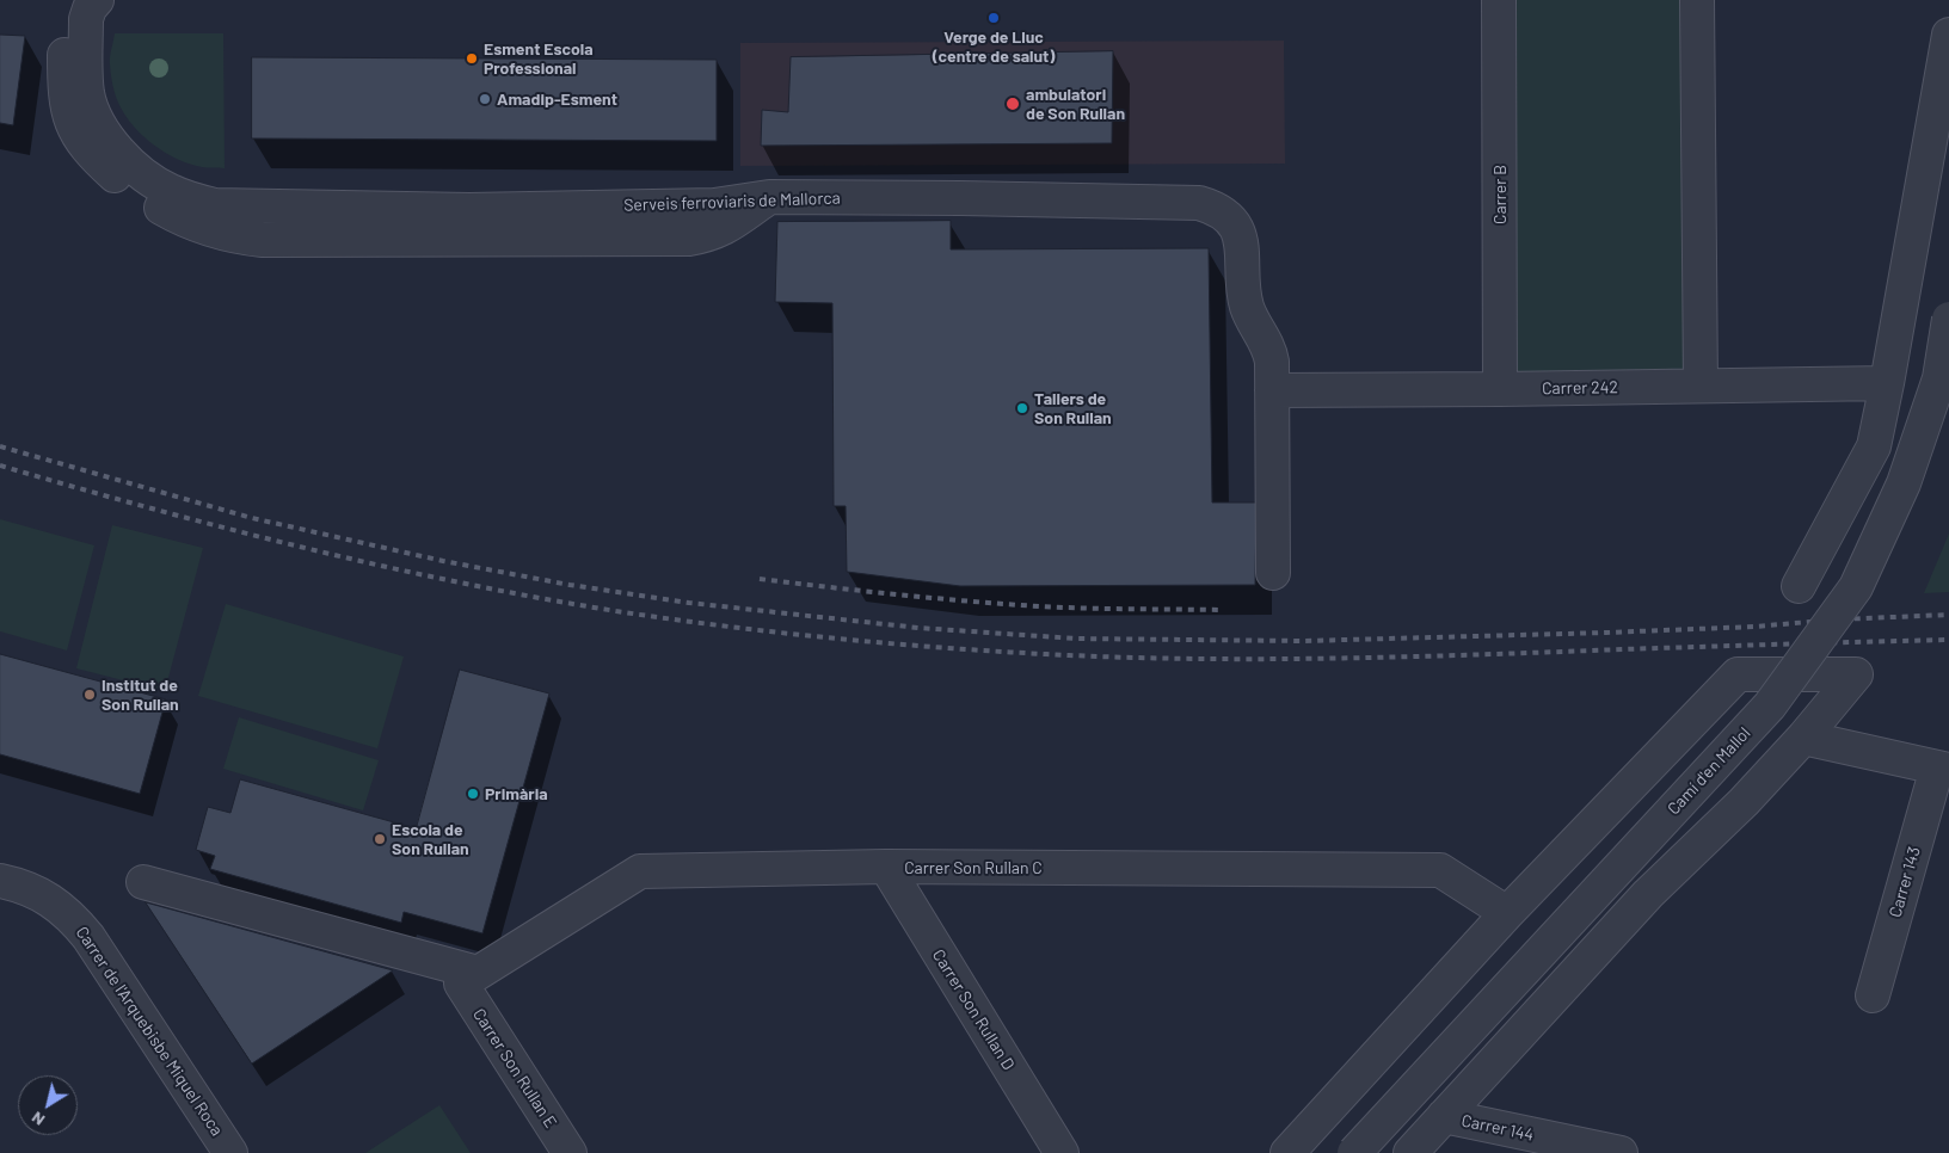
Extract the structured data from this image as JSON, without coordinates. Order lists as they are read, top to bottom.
{
  "streets": {
    "street": [
      "Carrer B",
      "Serveis ferroviaris de Mallorca",
      "Carrer 242",
      "Camí d'en Mallol",
      "Carrer Son Rullan C",
      "Carrer 143",
      "Carrer Son Rullan D",
      "Carrer de l'Arquebisbe Miquel Roca",
      "Carrer Son Rullan E",
      "Carrer 144"
    ]
  },
  "crossings": [
    ["Carrer B", "Carrer 242"],
    ["Serveis ferroviaris de Mallorca", "Carrer 242"],
    ["Carrer Son Rullan C", "Carrer Son Rullan D"],
    ["Carrer Son Rullan C", "Carrer Son Rullan E"]
  ],
  "places": [
    "Verge de Lluc (centre de salut)",
    "Esment Escola Professional",
    "Amadip-Esment",
    "ambulatori de Son Rullan",
    "Tallers de Son Rullan",
    "Institut de Son Rullan",
    "Primària",
    "Escola de Son Rullan"
  ],
  "north": "bottom left"
}
